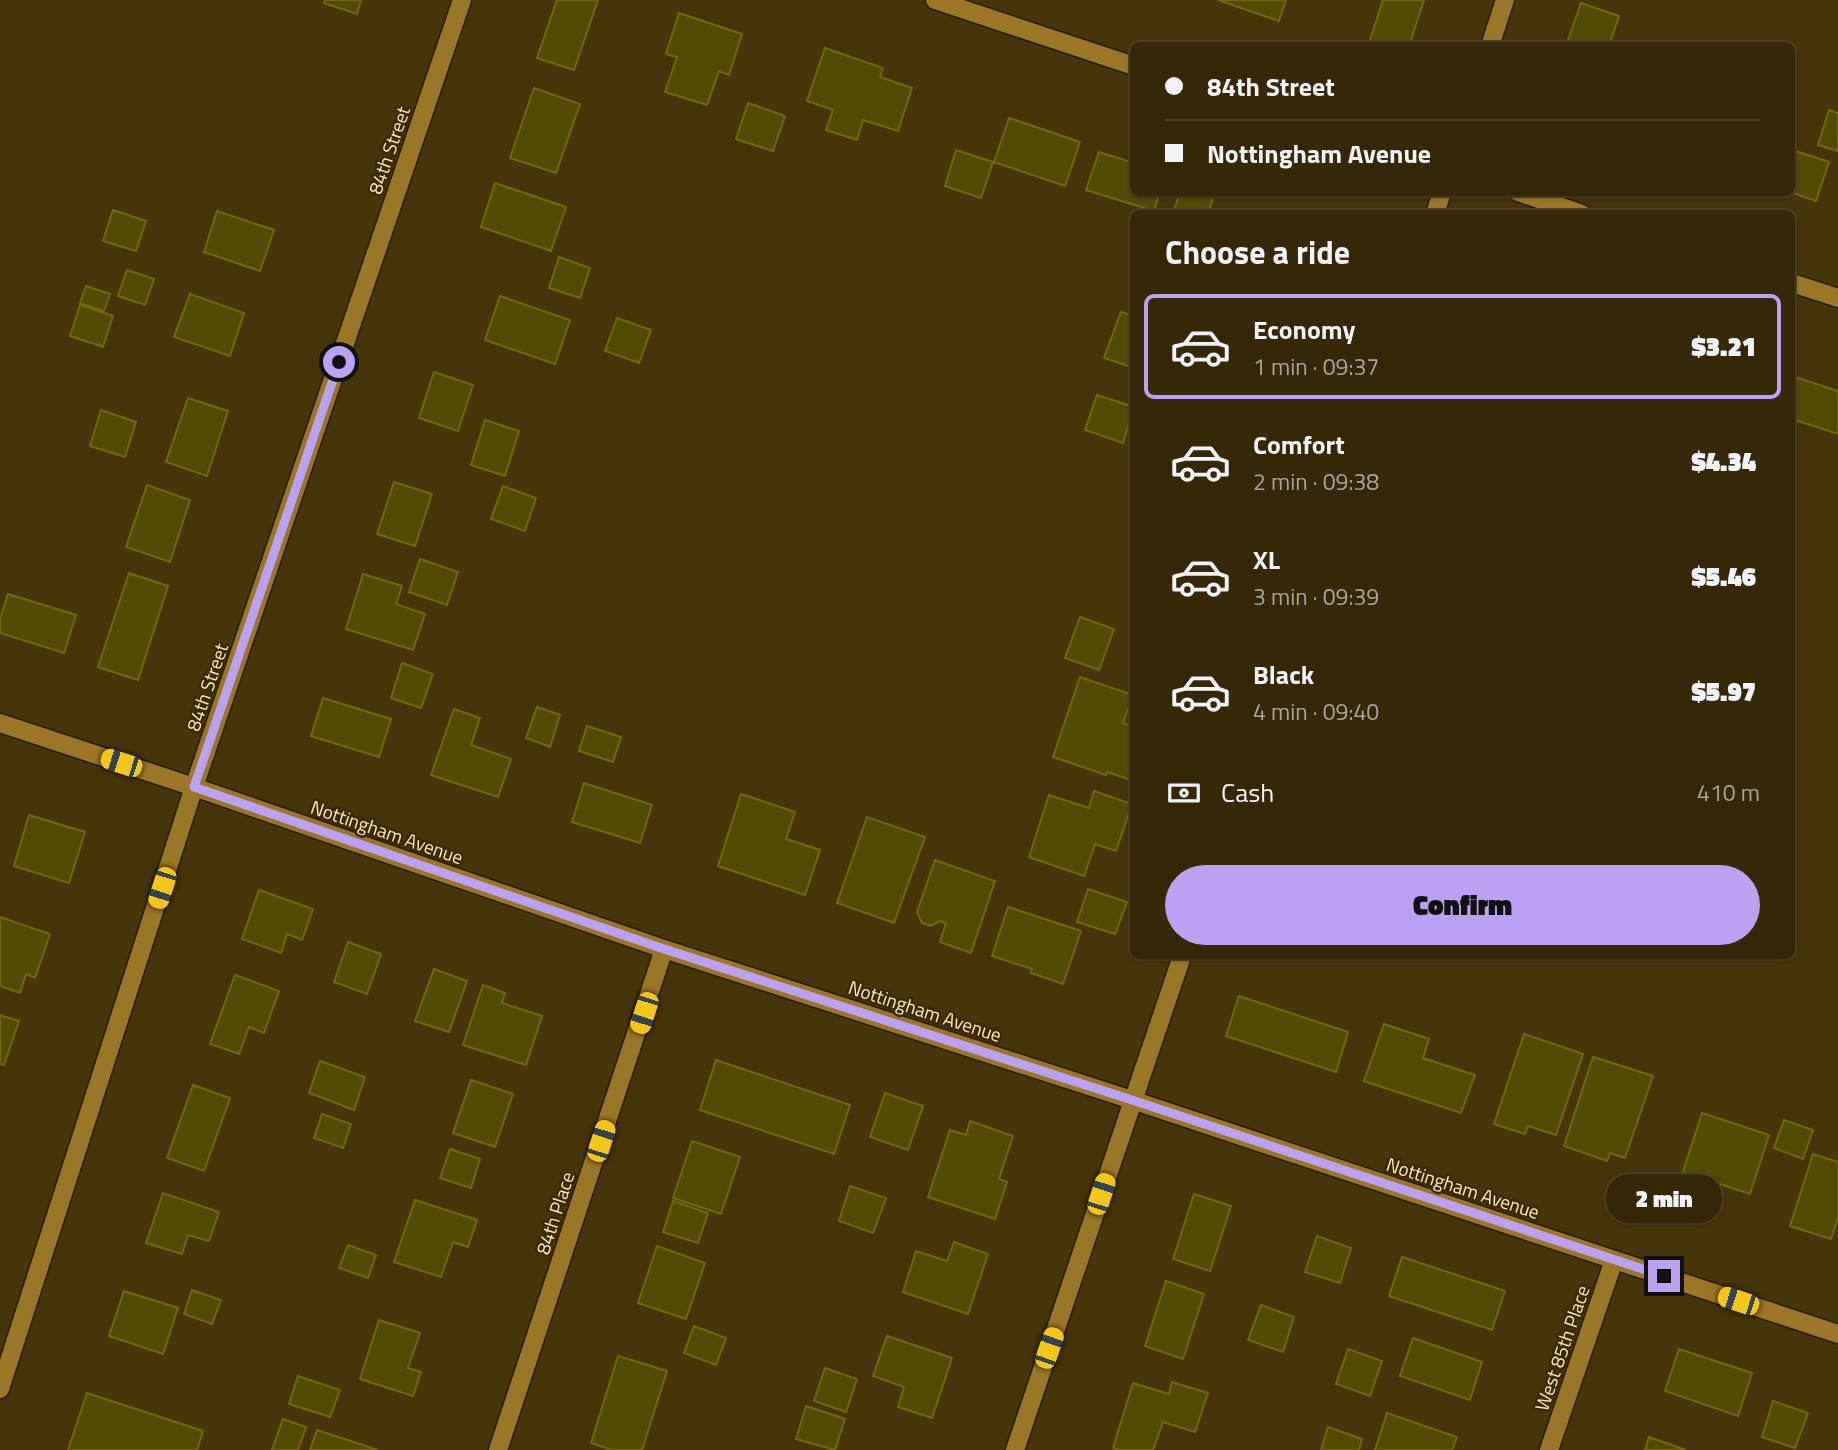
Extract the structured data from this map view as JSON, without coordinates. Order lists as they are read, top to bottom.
{
  "streets": {
    "street": [
      "84th Street",
      "Nottingham Avenue",
      "84th Place",
      "West 85th Place"
    ]
  },
  "crossings": [
    ["84th Street", "Nottingham Avenue"],
    ["Nottingham Avenue", "84th Place"],
    ["Nottingham Avenue", "West 85th Place"]
  ],
  "page": {
    "banner": ["84th Street", "Nottingham Avenue"],
    "heading": "Choose a ride",
    "list": [
      {
        "name": "Economy",
        "note": "1 min · 09:37",
        "value": "$3.21"
      },
      {
        "name": "Comfort",
        "note": "2 min · 09:38",
        "value": "$4.34"
      },
      {
        "name": "XL",
        "note": "3 min · 09:39",
        "value": "$5.46"
      },
      {
        "name": "Black",
        "note": "4 min · 09:40",
        "value": "$5.97"
      }
    ],
    "pay": ["Cash", "410 m"],
    "buttons": "Confirm",
    "bubble": "2 min"
  }
}
